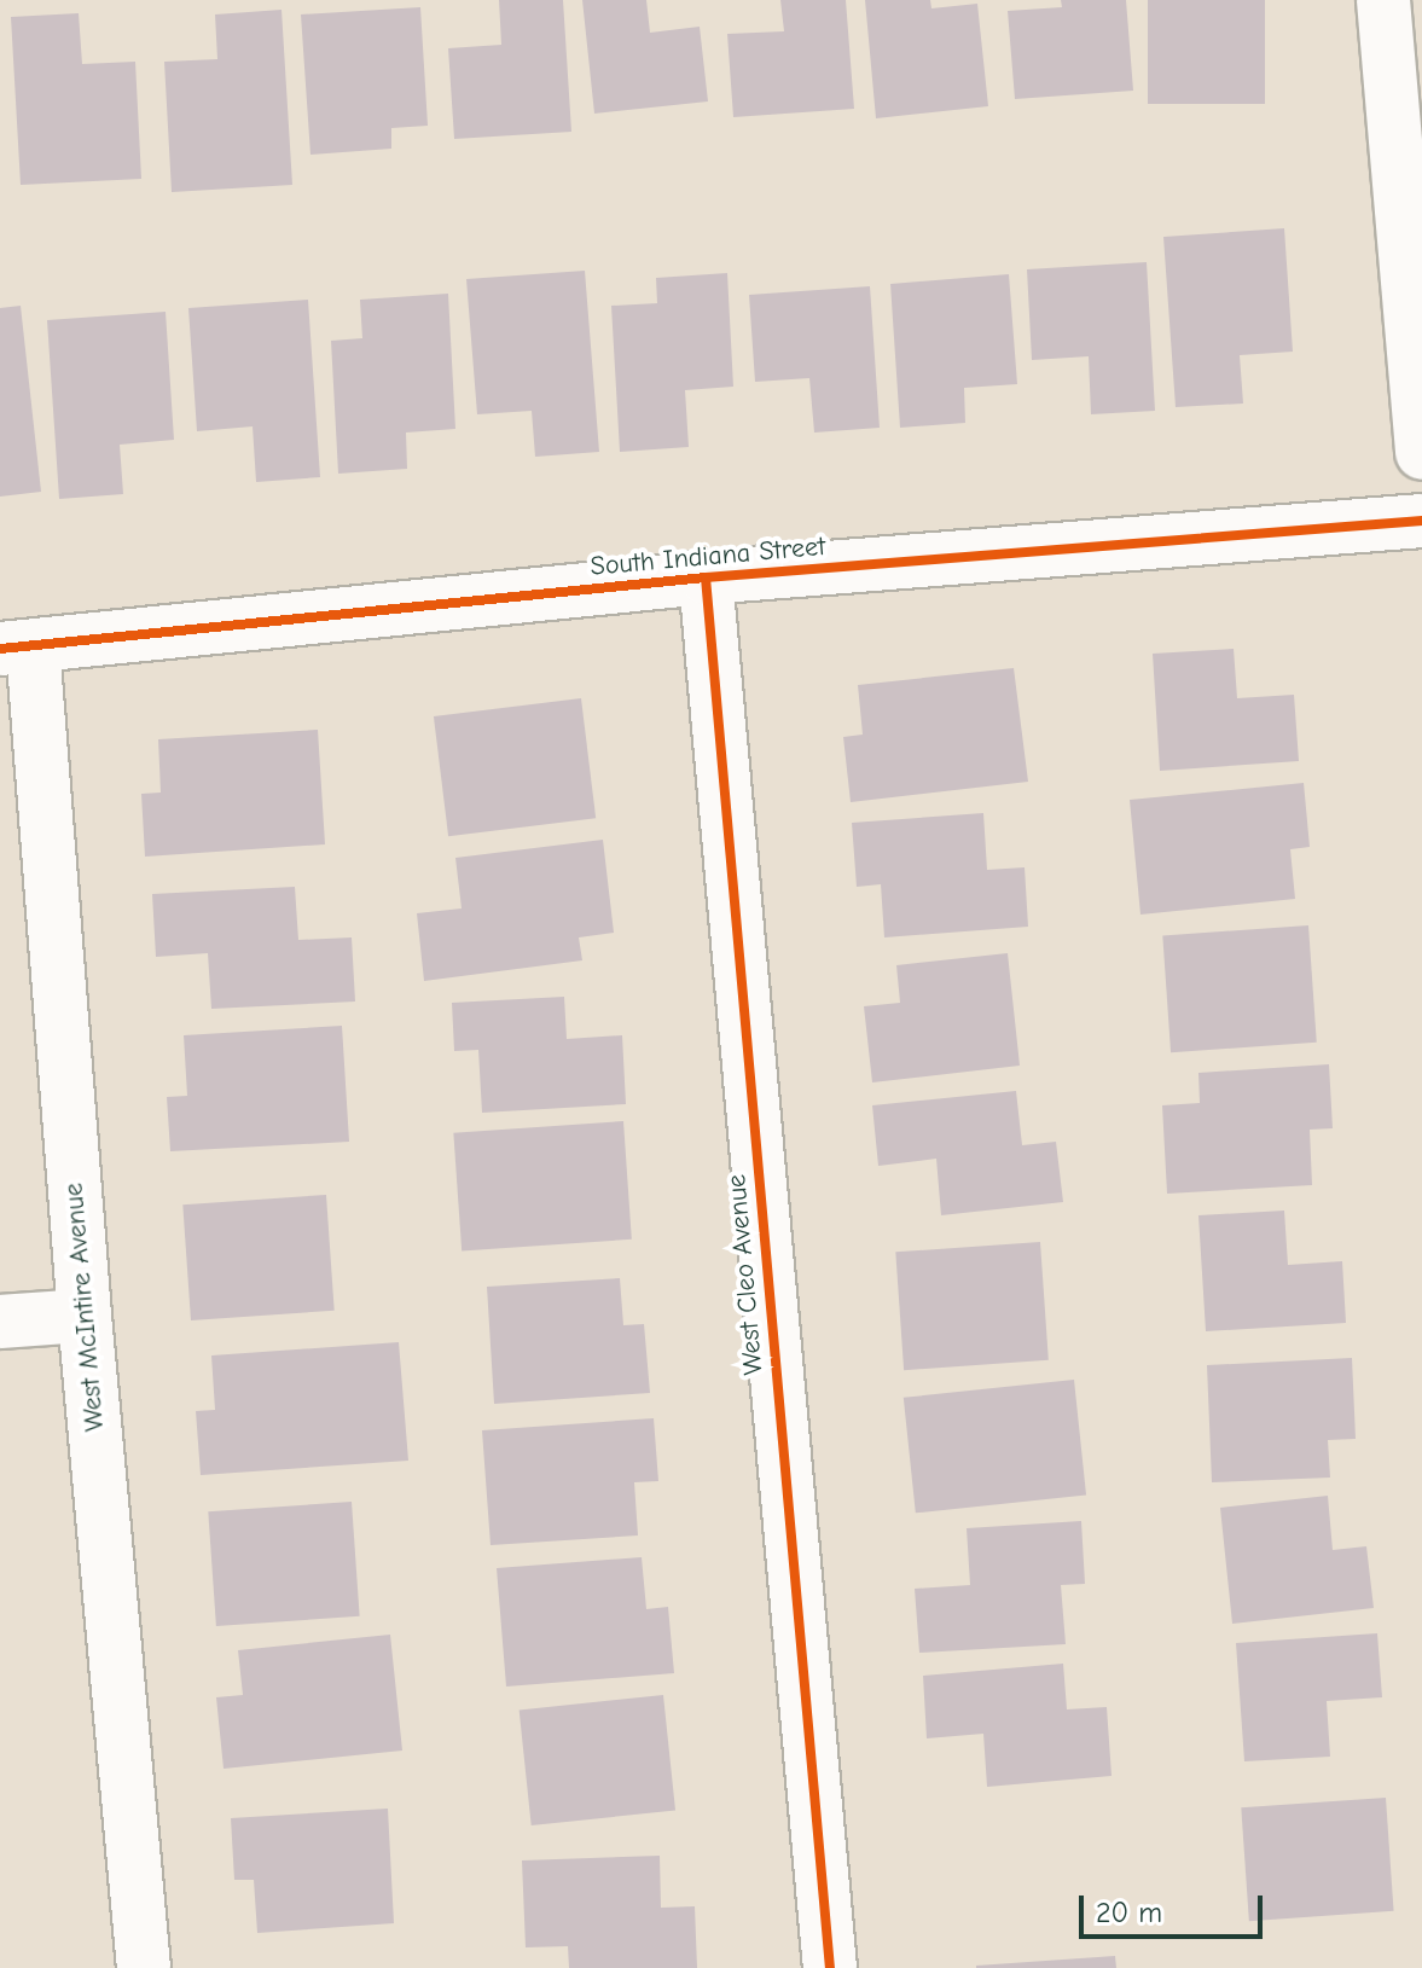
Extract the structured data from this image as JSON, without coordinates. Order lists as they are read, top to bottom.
{
  "streets": {
    "street": ["South Indiana Street", "West Cleo Avenue", "West McIntire Avenue"]
  },
  "crossings": [
    ["South Indiana Street", "West Cleo Avenue"],
    ["South Indiana Street", "West McIntire Avenue"]
  ],
  "scale_bar": "20 m"
}
